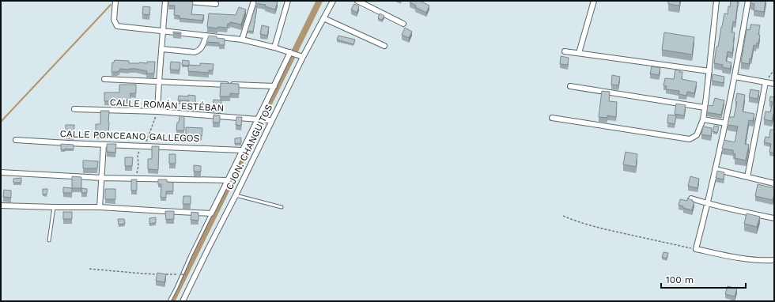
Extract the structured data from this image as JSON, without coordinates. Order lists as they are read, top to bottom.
{
  "streets": {
    "street": ["CALLE ROMÁN ESTÉBAN", "CALLE PONCEANO GALLEGOS", "CJON. CHANGUITOS"]
  },
  "crossings": [
    ["CALLE ROMÁN ESTÉBAN", "CJON. CHANGUITOS"]
  ],
  "scale_bar": "100 m"
}
